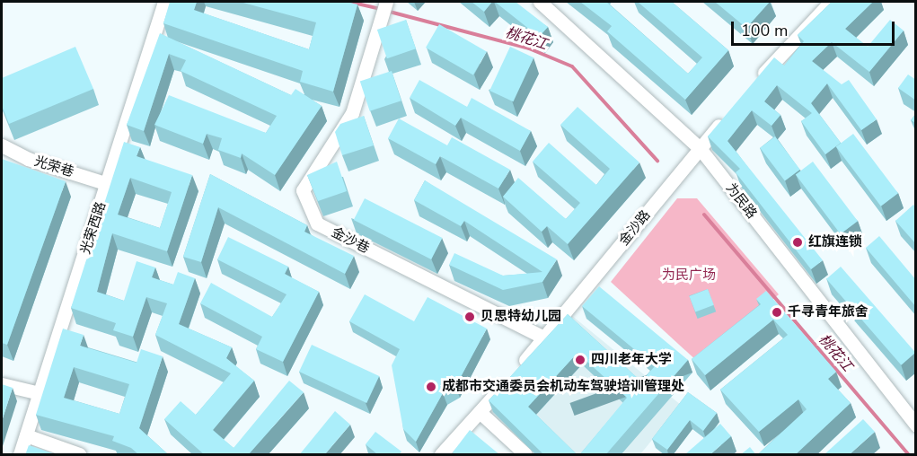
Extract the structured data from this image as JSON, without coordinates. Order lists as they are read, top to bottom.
{
  "streets": {
    "street": [
      "光荣巷",
      "为民路",
      "光荣西路",
      "金沙路",
      "金沙巷"
    ]
  },
  "crossings": [
    ["光荣巷", "光荣西路"],
    ["为民路", "金沙路"],
    ["金沙路", "金沙巷"]
  ],
  "water": ["桃花江"],
  "parks": ["为民广场"],
  "places": [
    "红旗连锁",
    "千寻青年旅舍",
    "贝思特幼儿园",
    "四川老年大学",
    "成都市交通委员会机动车驾驶培训管理处"
  ],
  "scale_bar": "100 m"
}
